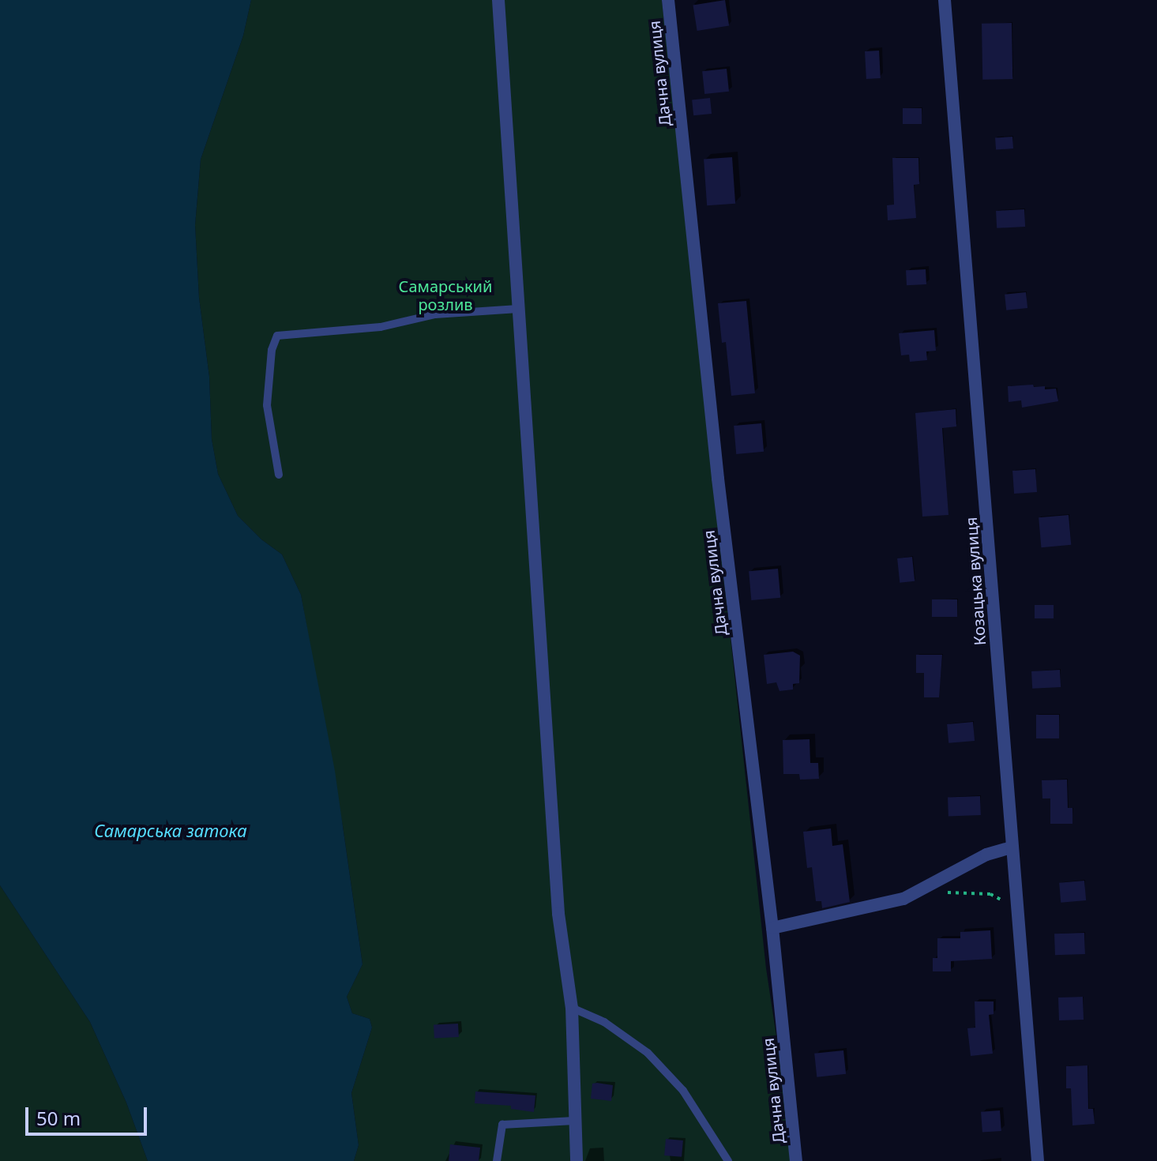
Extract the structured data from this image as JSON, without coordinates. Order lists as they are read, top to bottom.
{
  "streets": {
    "street": ["Дачна вулиця", "Козацька вулиця"]
  },
  "water": ["Самарська затока"],
  "parks": ["Самарський розлив"],
  "scale_bar": "50 m"
}
